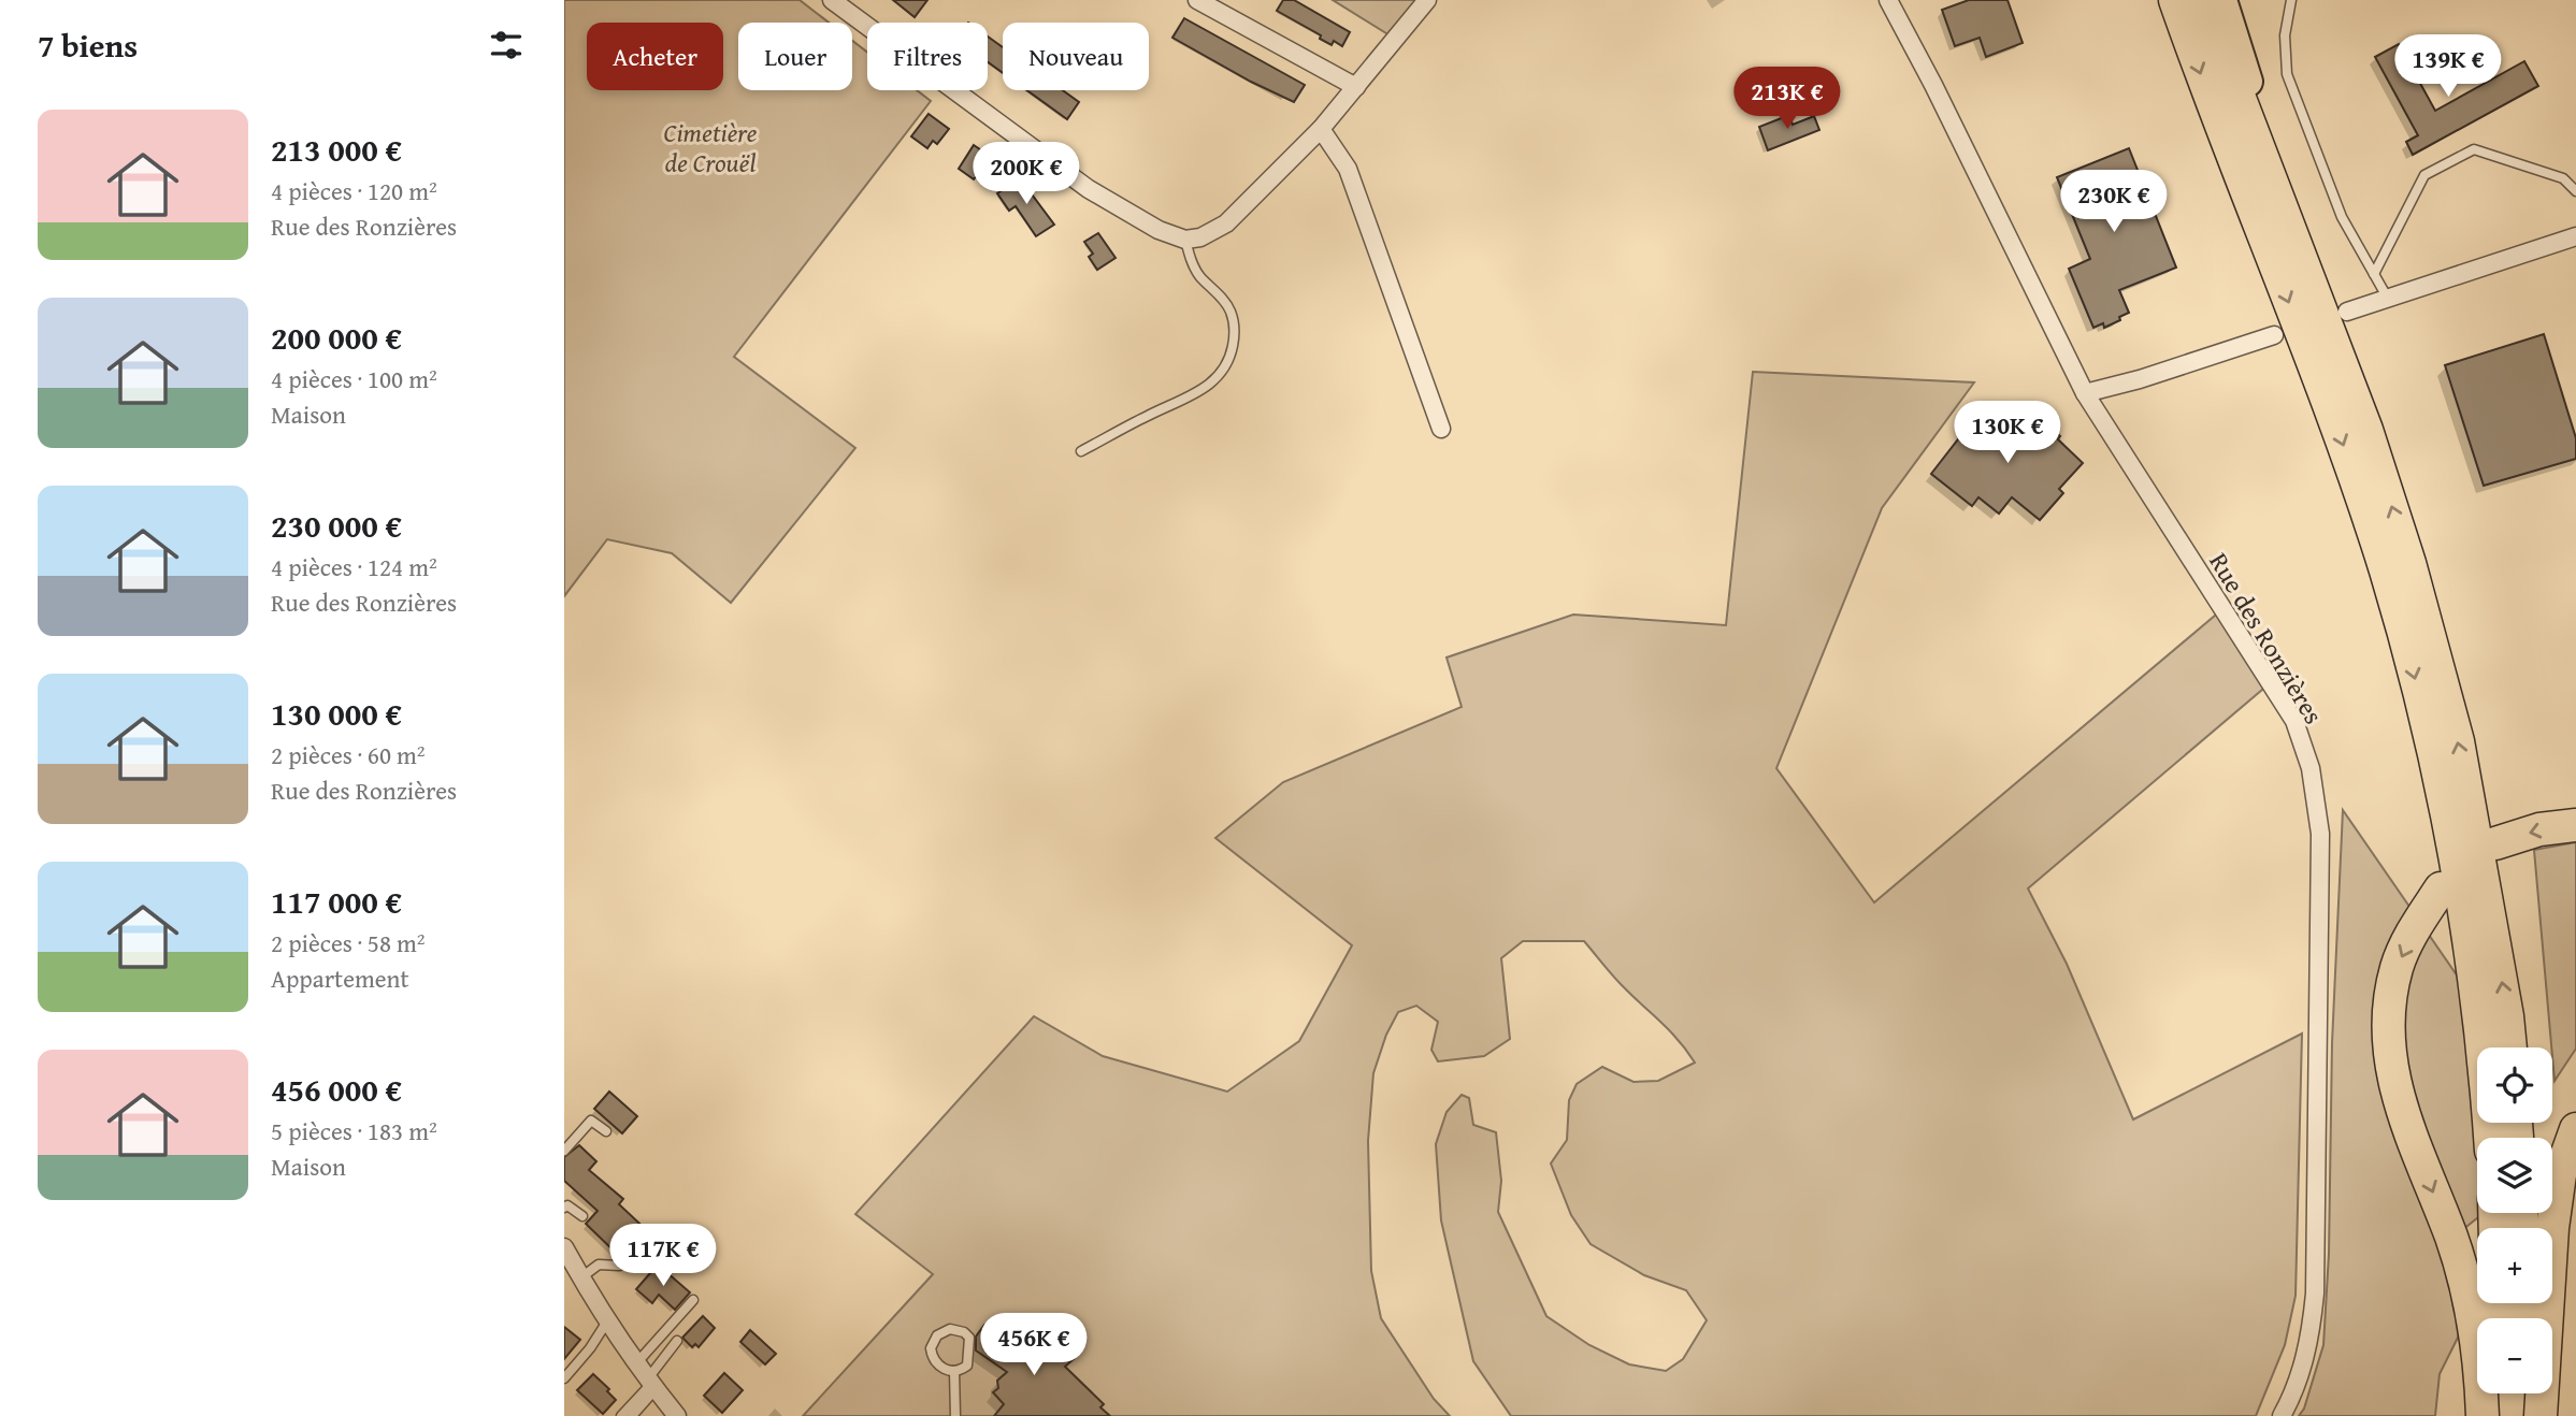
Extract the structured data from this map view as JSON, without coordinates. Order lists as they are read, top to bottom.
{
  "streets": {
    "street": ["Rue des Ronzières"]
  },
  "parks": ["Cimetière de Crouël"],
  "page": {
    "heading": "7 biens",
    "chip": [
      "Acheter",
      "Louer",
      "Filtres",
      "Nouveau"
    ],
    "price": [
      "139K €",
      "213K €",
      "200K €",
      "230K €",
      "130K €",
      "117K €",
      "456K €"
    ],
    "list": [
      {
        "name": "213 000 €",
        "note": "4 pièces · 120 m² · Rue des Ronzières"
      },
      {
        "name": "200 000 €",
        "note": "4 pièces · 100 m² · Maison"
      },
      {
        "name": "230 000 €",
        "note": "4 pièces · 124 m² · Rue des Ronzières"
      },
      {
        "name": "130 000 €",
        "note": "2 pièces · 60 m² · Rue des Ronzières"
      },
      {
        "name": "117 000 €",
        "note": "2 pièces · 58 m² · Appartement"
      },
      {
        "name": "456 000 €",
        "note": "5 pièces · 183 m² · Maison"
      }
    ],
    "map_buttons": ["+", "−"]
  }
}
